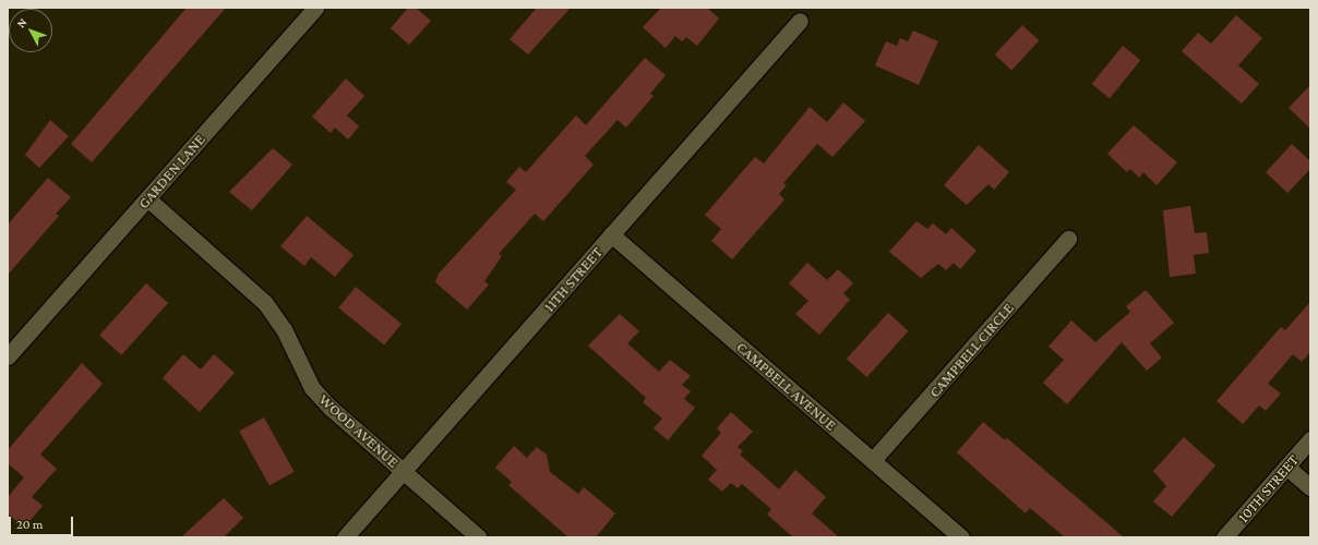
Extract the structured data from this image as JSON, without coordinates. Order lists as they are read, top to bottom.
{
  "streets": {
    "street": [
      "GARDEN LANE",
      "11TH STREET",
      "CAMPBELL CIRCLE",
      "CAMPBELL AVENUE",
      "WOOD AVENUE",
      "10TH STREET"
    ]
  },
  "crossings": [
    ["GARDEN LANE", "WOOD AVENUE"],
    ["11TH STREET", "CAMPBELL AVENUE"],
    ["11TH STREET", "WOOD AVENUE"],
    ["CAMPBELL CIRCLE", "CAMPBELL AVENUE"]
  ],
  "scale_bar": "20 m",
  "north": "top left"
}
